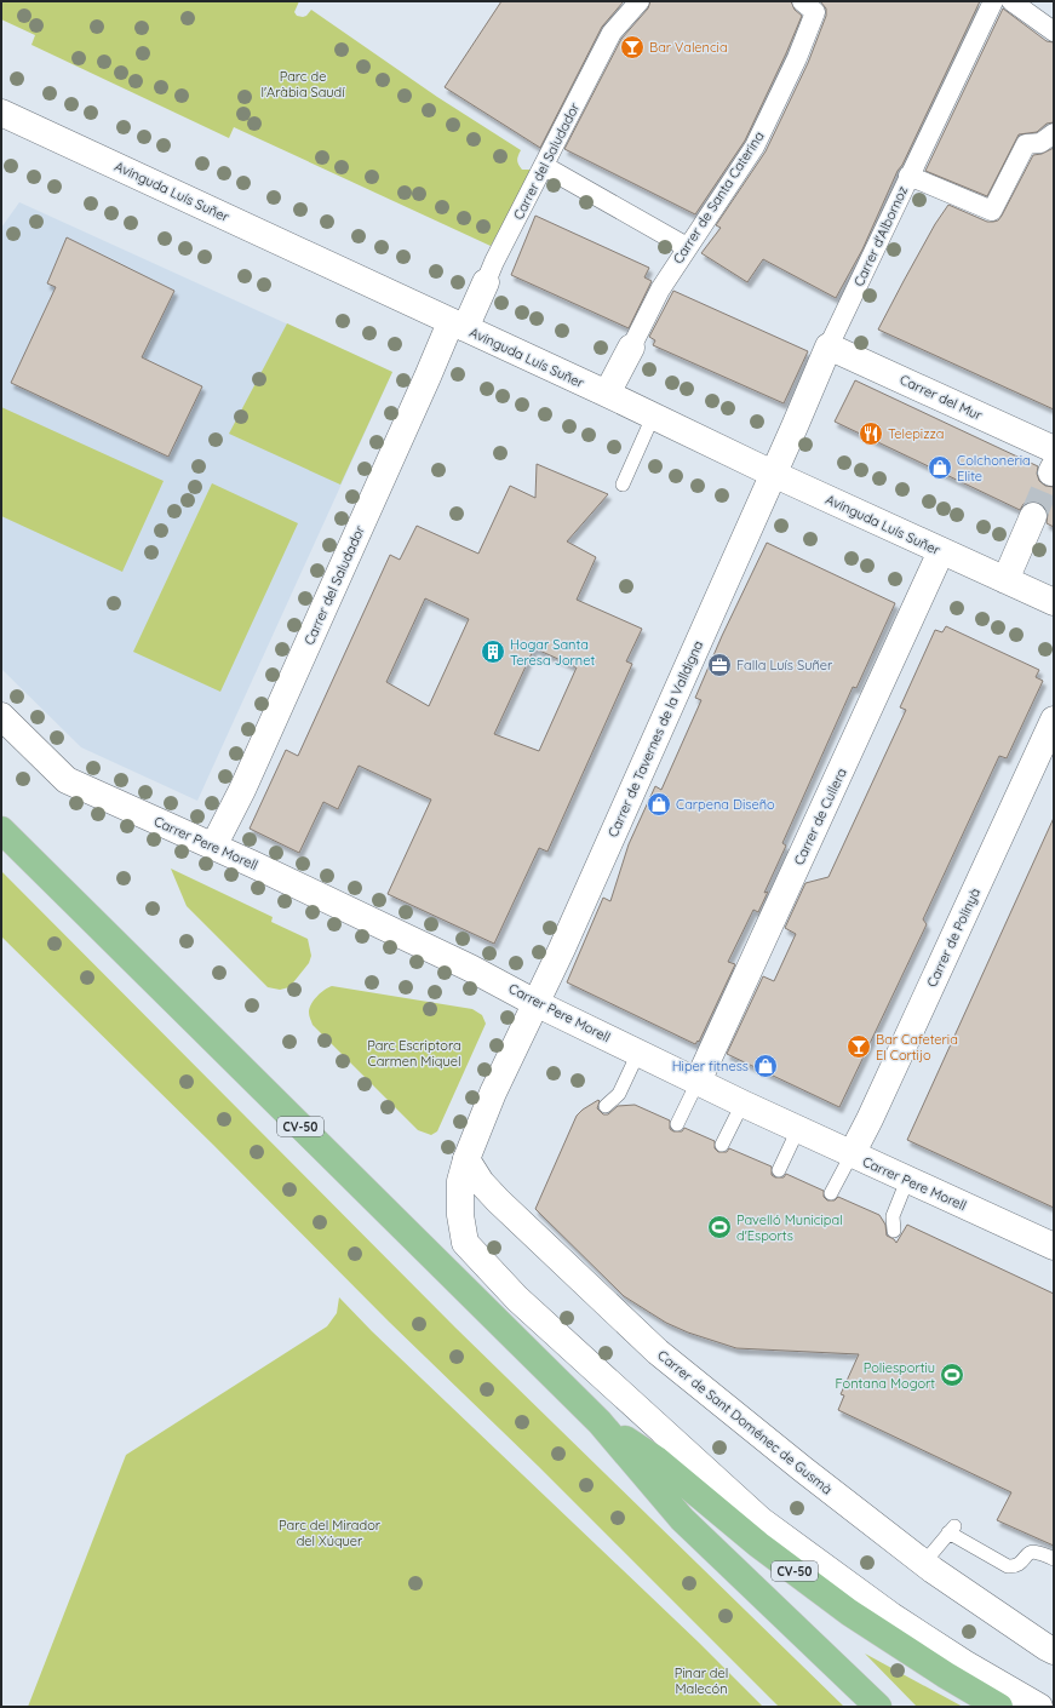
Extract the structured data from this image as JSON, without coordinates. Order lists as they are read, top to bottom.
{
  "streets": {
    "main road": ["CV-50"],
    "street": [
      "Carrer del Saludador",
      "Avinguda Luís Suñer",
      "Carrer de Santa Caterina",
      "Carrer d'Albornoz",
      "Carrer del Mur",
      "Carrer de Tavernes de la Valldigna",
      "Carrer de Cullera",
      "Carrer Pere Morell",
      "Carrer de Polinyà",
      "Carrer de Sant Doménec de Gusmà"
    ]
  },
  "crossings": [
    ["Carrer del Saludador", "Avinguda Luís Suñer"],
    ["Carrer del Saludador", "Carrer Pere Morell"],
    ["Avinguda Luís Suñer", "Carrer de Santa Caterina"],
    ["Avinguda Luís Suñer", "Carrer d'Albornoz"],
    ["Avinguda Luís Suñer", "Carrer de Tavernes de la Valldigna"],
    ["Avinguda Luís Suñer", "Carrer de Cullera"],
    ["Carrer d'Albornoz", "Carrer del Mur"],
    ["Carrer d'Albornoz", "Carrer de Tavernes de la Valldigna"],
    ["Carrer de Tavernes de la Valldigna", "Carrer Pere Morell"],
    ["Carrer de Tavernes de la Valldigna", "Carrer de Sant Doménec de Gusmà"],
    ["Carrer de Cullera", "Carrer Pere Morell"],
    ["Carrer Pere Morell", "Carrer de Polinyà"]
  ],
  "parks": [
    "Parc de l'Aràbia Saudí",
    "Parc Escriptora Carmen Miquel",
    "Parc del Mirador del Xúquer",
    "Pinar del Malecón"
  ],
  "places": {
    "bar": ["Bar Valencia", "Bar Cafeteria El Cortijo"],
    "restaurant": ["Telepizza"],
    "shop": ["Colchoneria Elite", "Carpena Diseño", "Hiper fitness"],
    "building": ["Hogar Santa Teresa Jornet"],
    "office": ["Falla Luís Suñer"],
    "sports": ["Pavelló Municipal d'Esports", "Poliesportiu Fontana Mogort"]
  }
}
